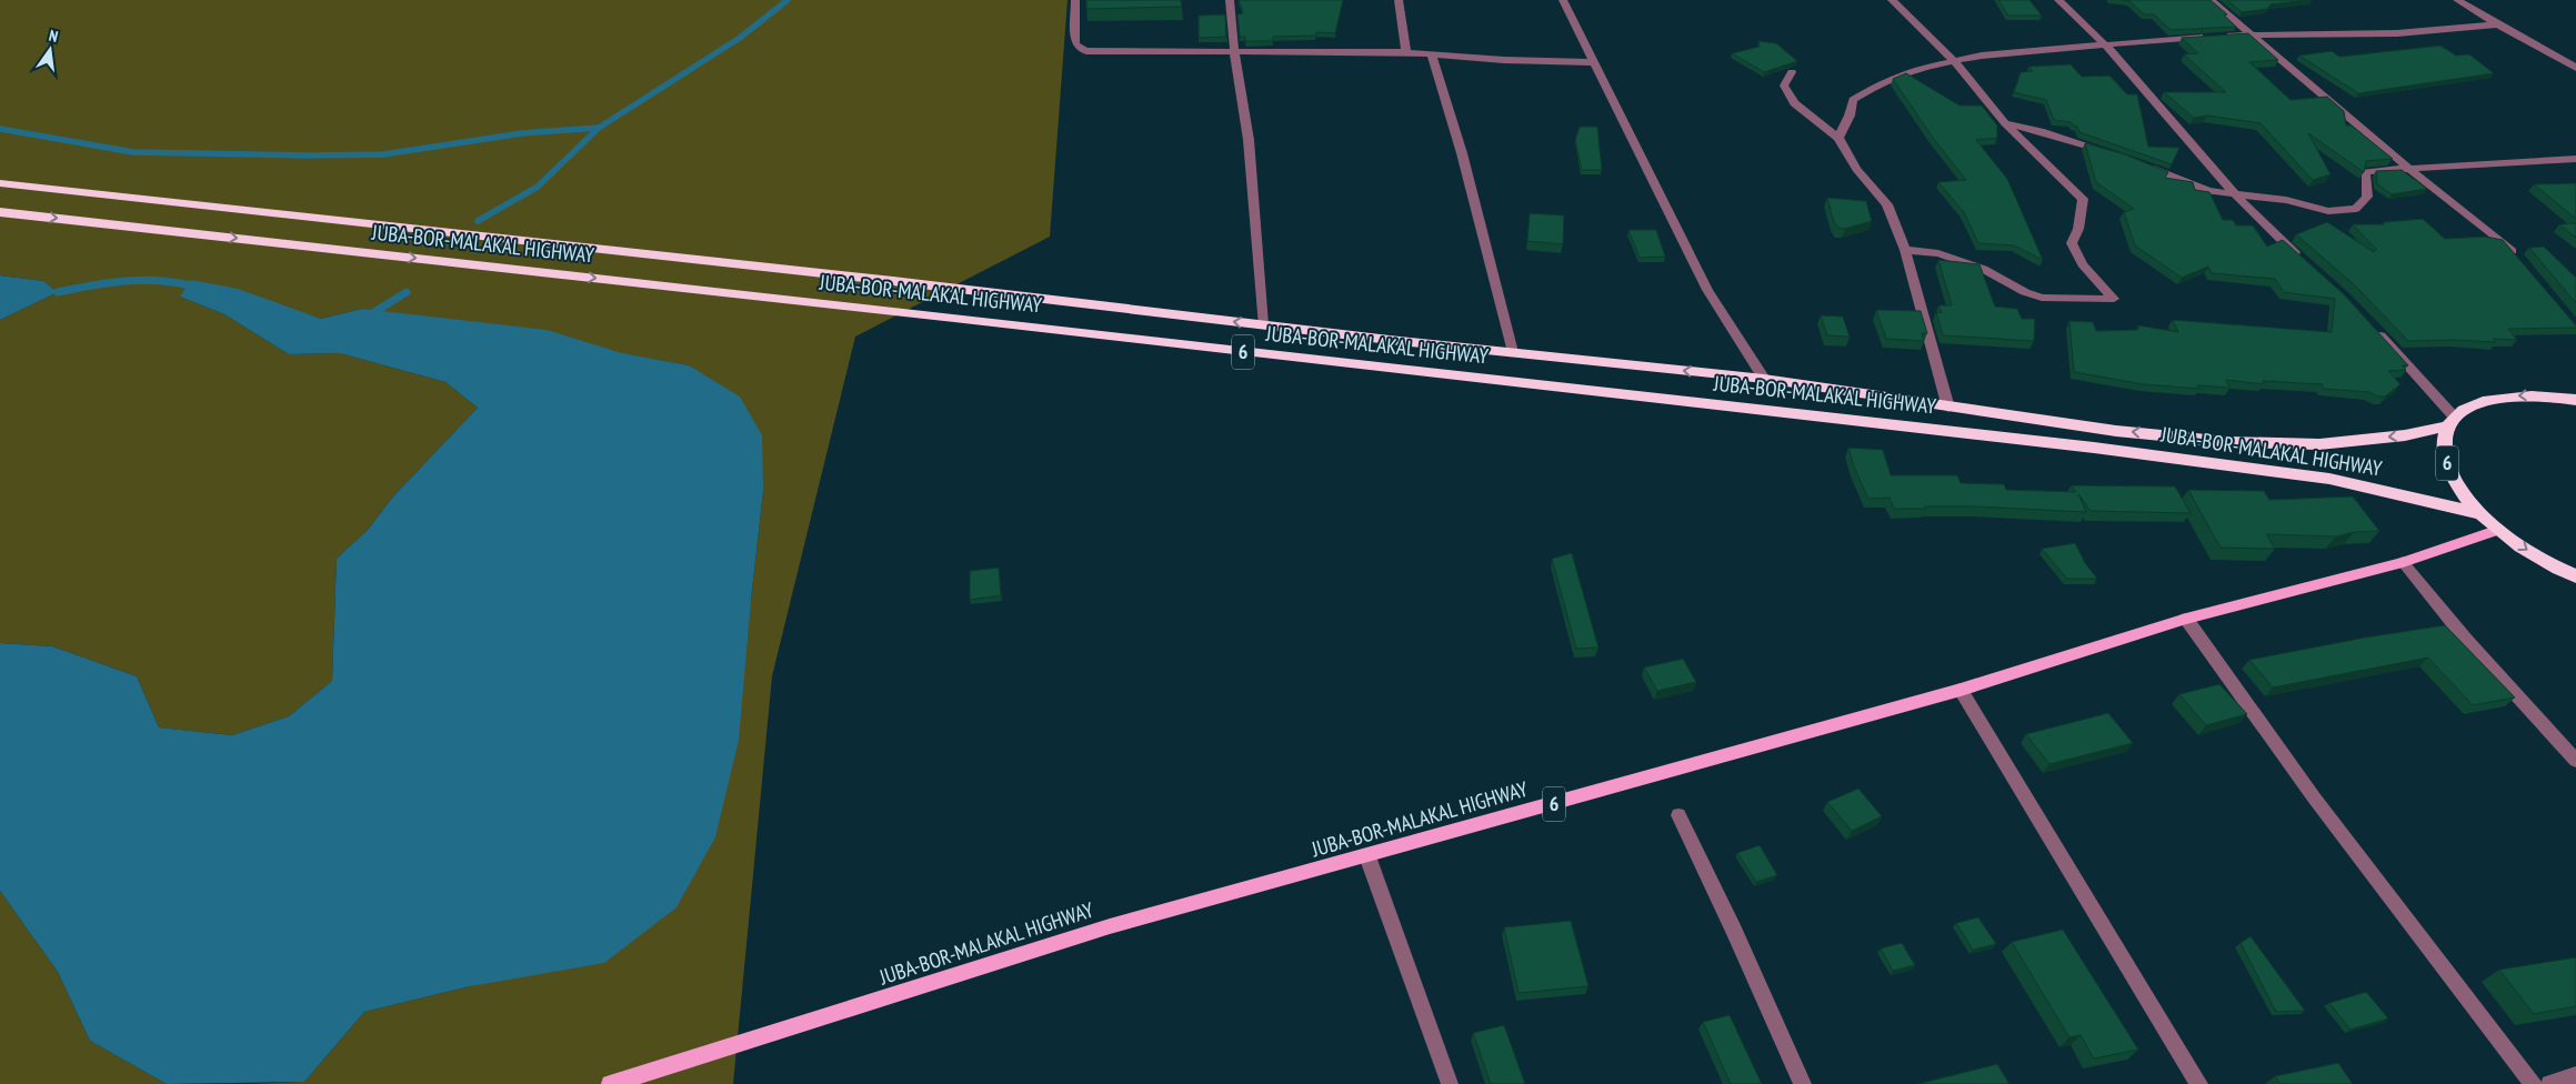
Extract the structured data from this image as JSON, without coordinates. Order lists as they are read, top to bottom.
{
  "streets": {
    "highway": ["JUBA-BOR-MALAKAL HIGHWAY", "6"]
  },
  "north": "top"
}
